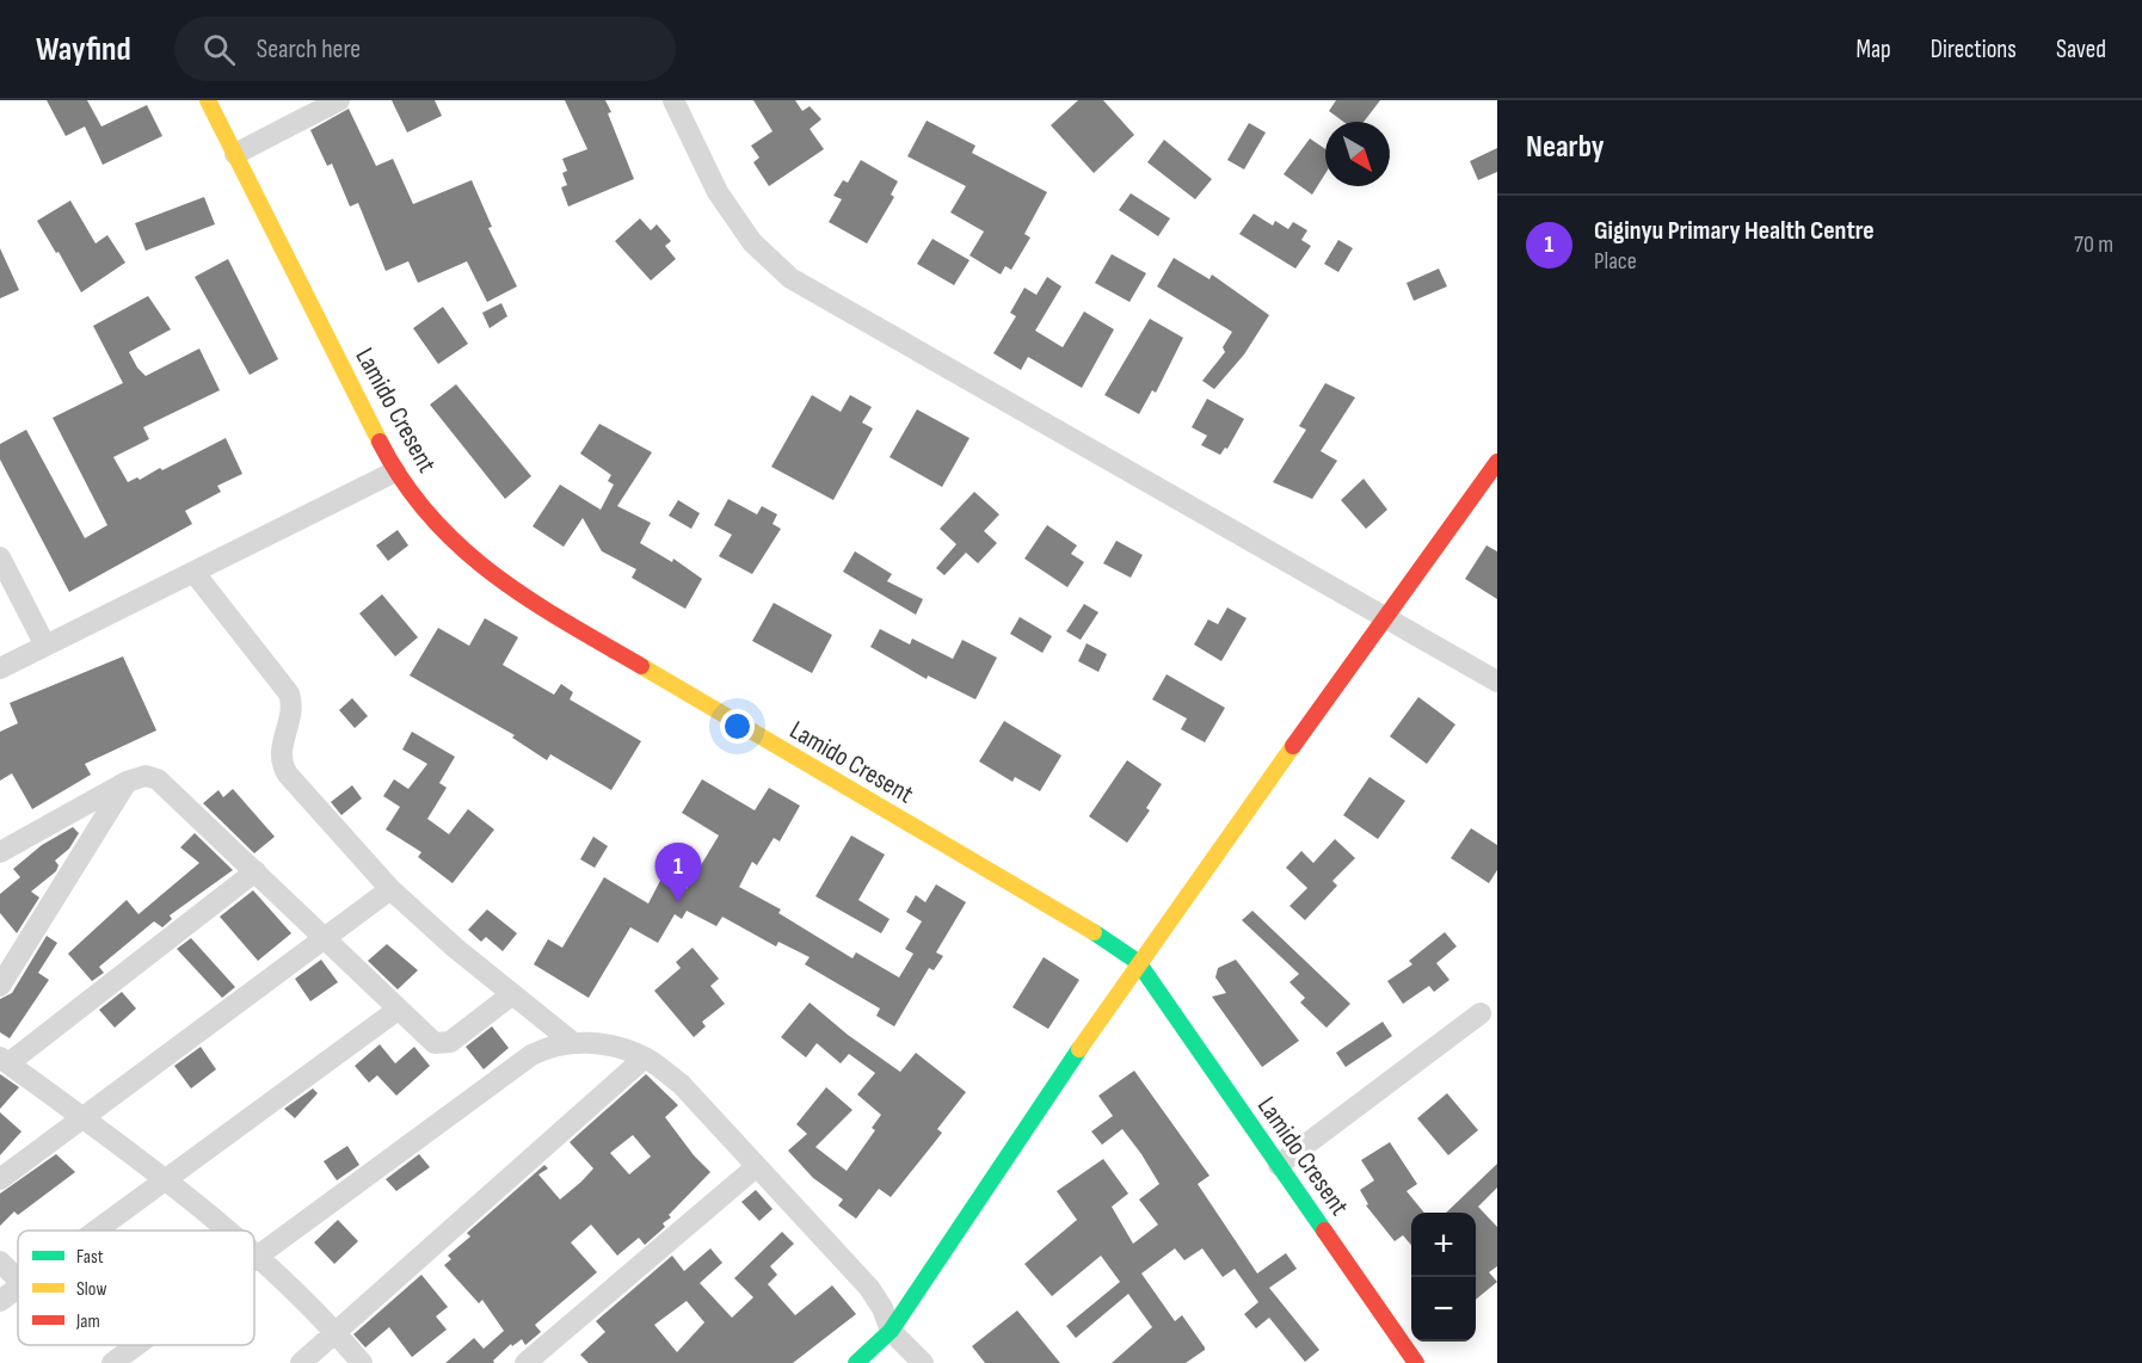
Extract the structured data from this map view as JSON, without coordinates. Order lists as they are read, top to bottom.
{
  "streets": {
    "street": ["Lamido Cresent"]
  },
  "legend": ["Fast", "Slow", "Jam"],
  "north": "bottom right",
  "page": {
    "header": "Wayfind",
    "search": "Search here",
    "nav": ["Map", "Directions", "Saved"],
    "heading": "Nearby",
    "list": [
      {
        "mark": "1",
        "name": "Giginyu Primary Health Centre",
        "note": "Place",
        "value": "70 m"
      }
    ],
    "pins": "1",
    "map_buttons": ["+", "−"]
  }
}
